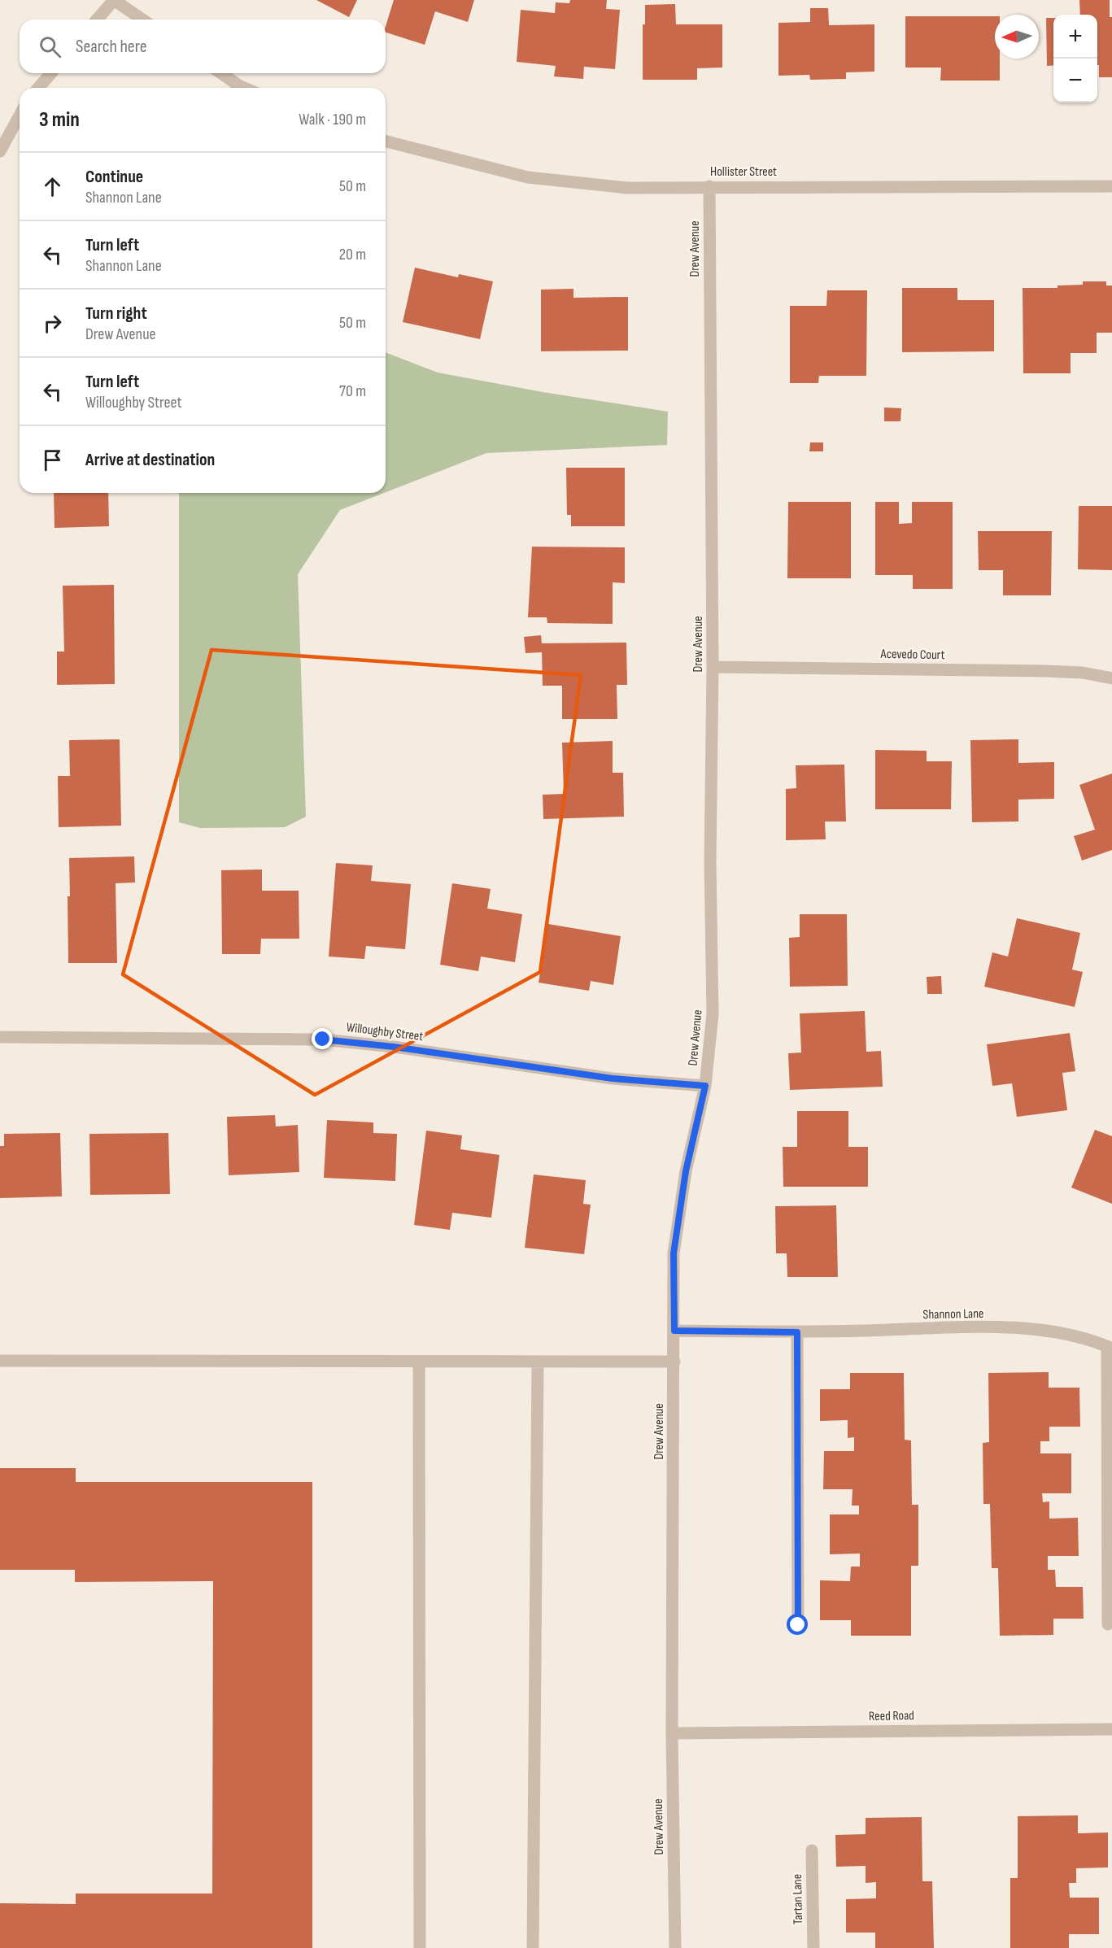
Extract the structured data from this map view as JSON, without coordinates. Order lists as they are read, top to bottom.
{
  "streets": {
    "street": [
      "Hollister Street",
      "Drew Avenue",
      "Acevedo Court",
      "Willoughby Street",
      "Shannon Lane",
      "Reed Road",
      "Tartan Lane"
    ]
  },
  "crossings": [
    ["Hollister Street", "Drew Avenue"],
    ["Drew Avenue", "Acevedo Court"],
    ["Drew Avenue", "Willoughby Street"],
    ["Drew Avenue", "Shannon Lane"],
    ["Drew Avenue", "Reed Road"]
  ],
  "north": "left",
  "page": {
    "map_buttons": ["+", "−"],
    "search": "Search here",
    "heading": ["3 min", "Walk · 190 m"],
    "list": [
      ["Continue", "Shannon Lane", "50 m"],
      ["Turn left", "Shannon Lane", "20 m"],
      ["Turn right", "Drew Avenue", "50 m"],
      ["Turn left", "Willoughby Street", "70 m"],
      "Arrive at destination"
    ]
  }
}
